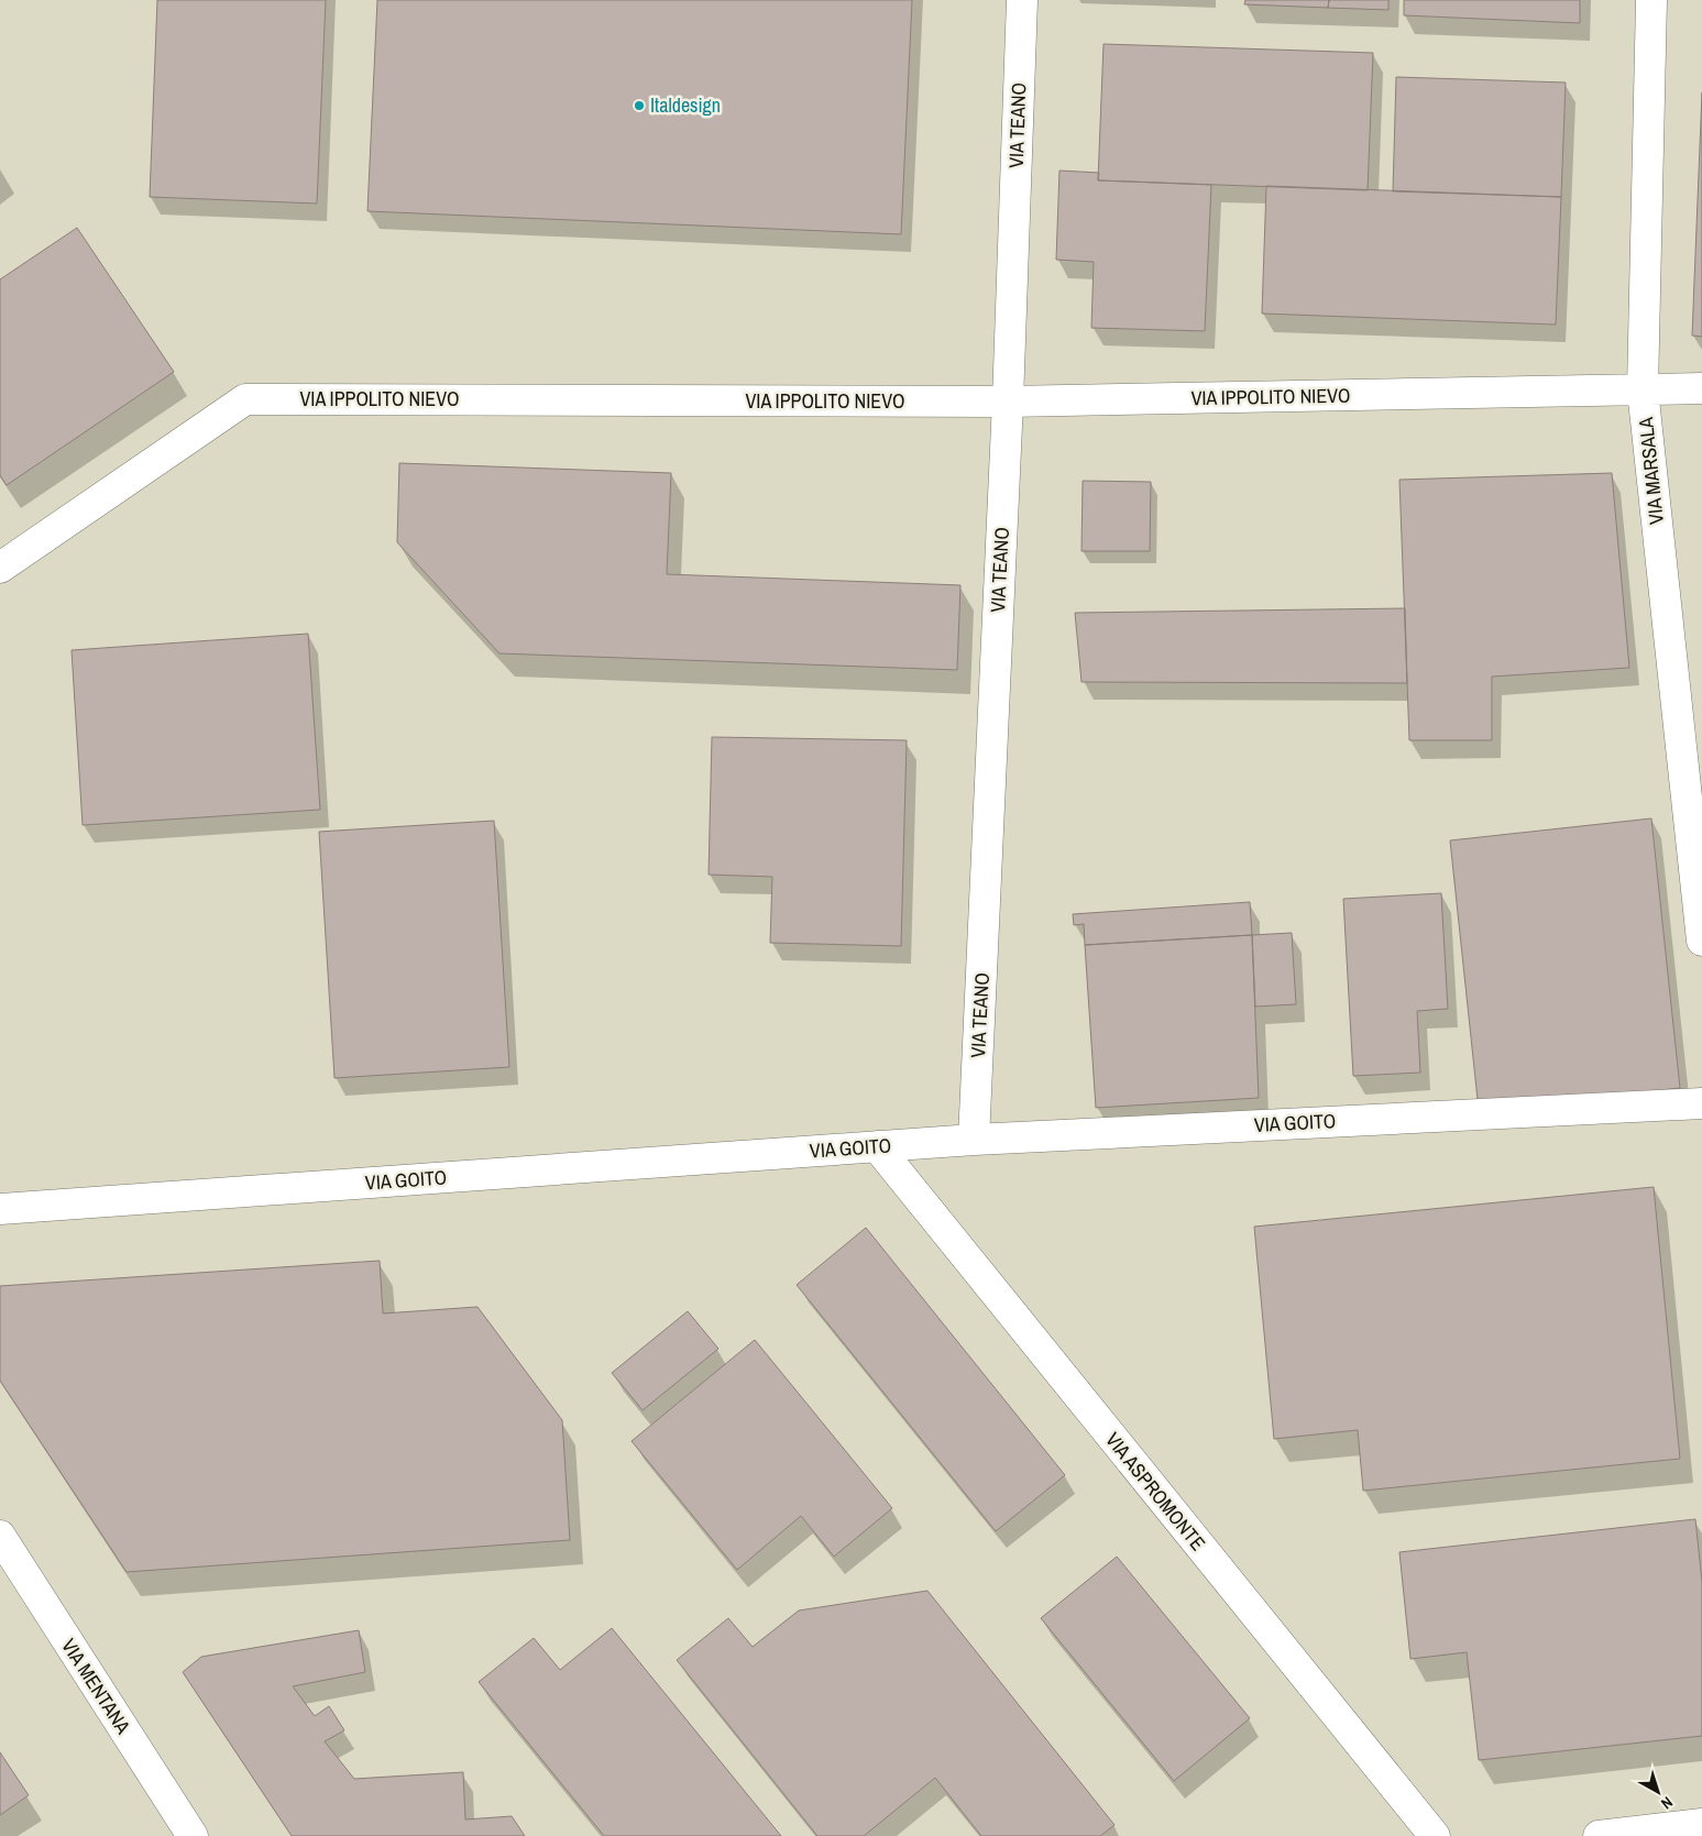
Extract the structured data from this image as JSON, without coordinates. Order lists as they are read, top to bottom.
{
  "streets": {
    "street": [
      "VIA TEANO",
      "VIA IPPOLITO NIEVO",
      "VIA MARSALA",
      "VIA GOITO",
      "VIA ASPROMONTE",
      "VIA MENTANA"
    ]
  },
  "crossings": [
    ["VIA TEANO", "VIA IPPOLITO NIEVO"],
    ["VIA TEANO", "VIA GOITO"],
    ["VIA IPPOLITO NIEVO", "VIA MARSALA"],
    ["VIA GOITO", "VIA ASPROMONTE"]
  ],
  "places": ["Italdesign"],
  "north": "bottom right"
}
